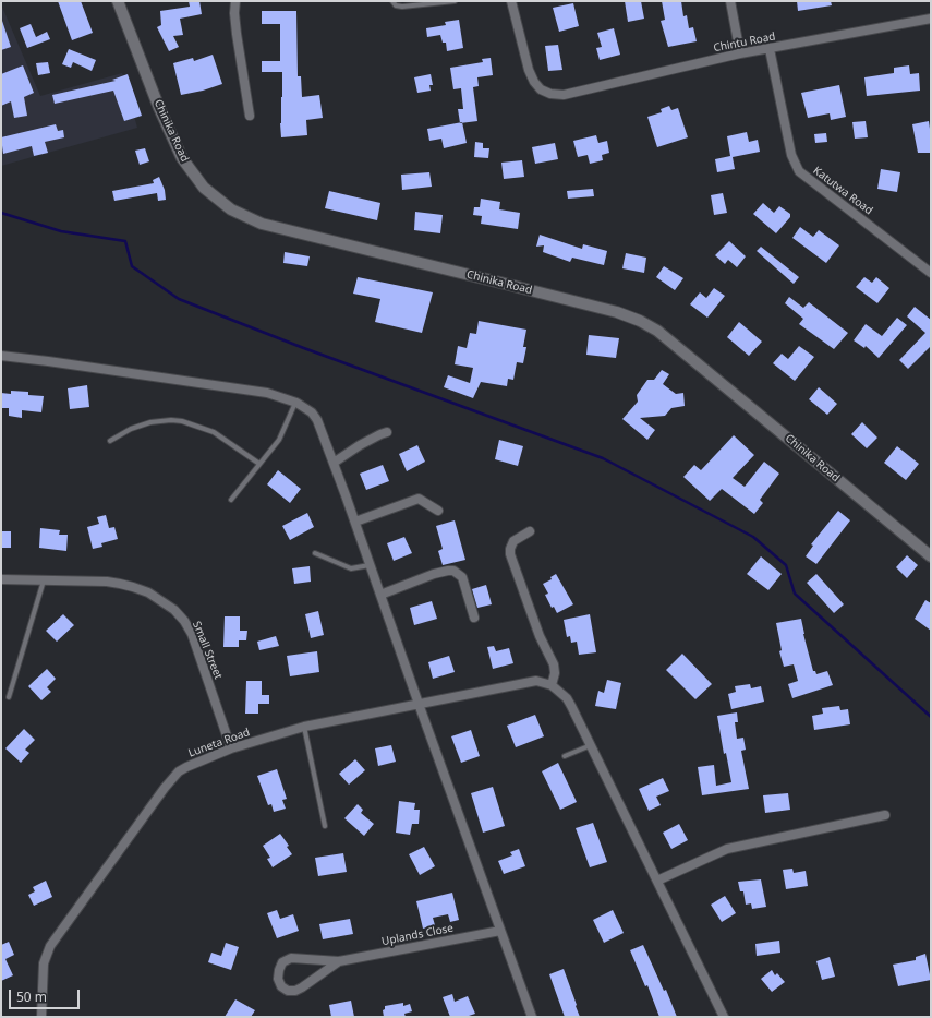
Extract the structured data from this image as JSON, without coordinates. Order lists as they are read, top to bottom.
{
  "streets": {
    "main road": ["Chinika Road"],
    "street": [
      "Chintu Road",
      "Katutwa Road",
      "Small Street",
      "Luneta Road",
      "Uplands Close"
    ]
  },
  "crossings": [
    ["Chintu Road", "Katutwa Road"],
    ["Small Street", "Luneta Road"]
  ],
  "scale_bar": "50 m"
}
